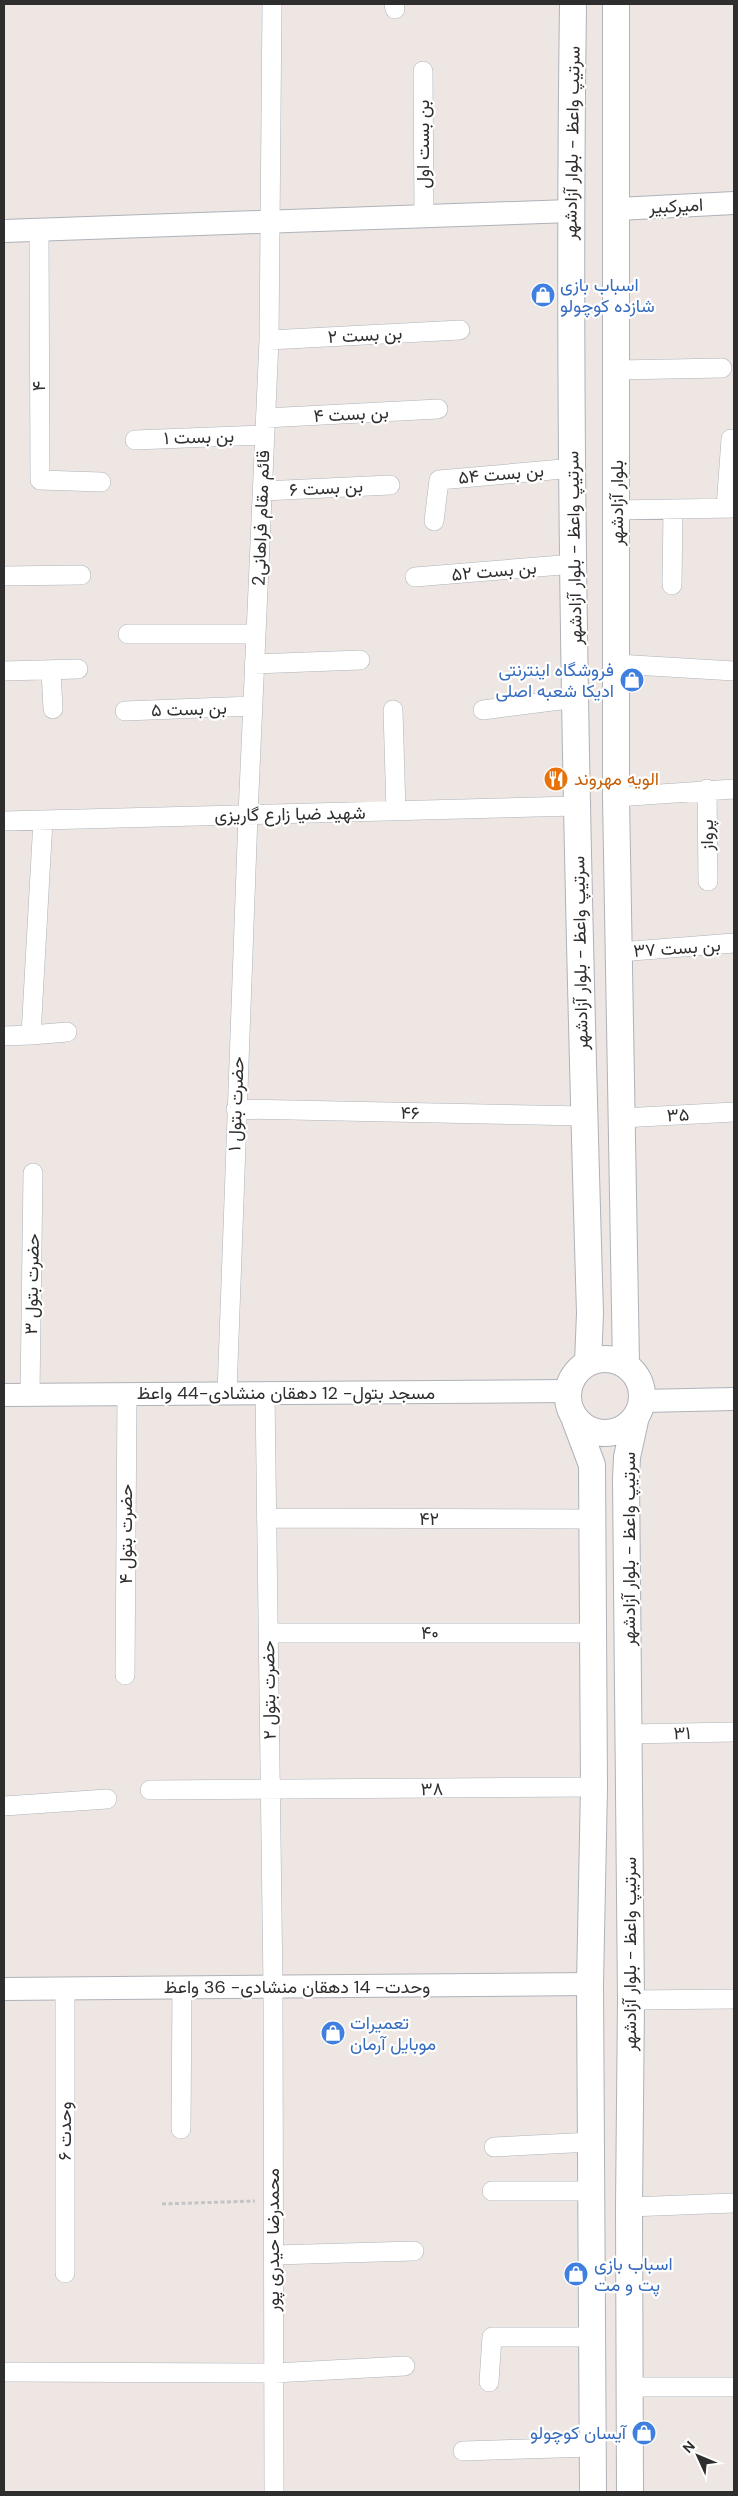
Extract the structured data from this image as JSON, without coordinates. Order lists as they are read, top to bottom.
{
  "streets": {
    "main road": ["سرتیپ واعظ - بلوار آزادشهر", "بلوار آزادشهر"],
    "street": [
      "بن بست اول",
      "امیرکبیر",
      "بن بست ۲",
      "۴",
      "بن بست ۴",
      "بن بست ۱",
      "بن بست ۵۴",
      "بن بست ۶",
      "2قائم مقام فراهانی",
      "بن بست ۵۲",
      "بن بست ۵",
      "شهید ضیا زارع گاریزی",
      "پرواز",
      "بن بست ۳۷",
      "حضرت بتول ۱",
      "۴۶",
      "۳۵",
      "حضرت بتول ۳",
      "مسجد بتول- 12 دهقان منشادی-44 واعظ",
      "۴۲",
      "حضرت بتول ۴",
      "۴۰",
      "حضرت بتول ۲",
      "۳۱",
      "۳۸",
      "وحدت- 14 دهقان منشادی- 36 واعظ",
      "وحدت ۶",
      "محمدرضا حیدری پور"
    ]
  },
  "crossings": [
    ["سرتیپ واعظ - بلوار آزادشهر", "بن بست ۵۴"],
    ["سرتیپ واعظ - بلوار آزادشهر", "بن بست ۵۲"],
    ["سرتیپ واعظ - بلوار آزادشهر", "شهید ضیا زارع گاریزی"],
    ["سرتیپ واعظ - بلوار آزادشهر", "۴۶"],
    ["سرتیپ واعظ - بلوار آزادشهر", "مسجد بتول- 12 دهقان منشادی-44 واعظ"],
    ["سرتیپ واعظ - بلوار آزادشهر", "۴۲"],
    ["سرتیپ واعظ - بلوار آزادشهر", "۴۰"],
    ["سرتیپ واعظ - بلوار آزادشهر", "۳۱"],
    ["سرتیپ واعظ - بلوار آزادشهر", "۳۸"],
    ["سرتیپ واعظ - بلوار آزادشهر", "وحدت- 14 دهقان منشادی- 36 واعظ"],
    ["امیرکبیر", "بلوار آزادشهر"],
    ["بن بست ۲", "2قائم مقام فراهانی"],
    ["بن بست ۴", "بن بست ۱"],
    ["بن بست ۴", "2قائم مقام فراهانی"],
    ["بن بست ۱", "2قائم مقام فراهانی"],
    ["بن بست ۶", "2قائم مقام فراهانی"],
    ["2قائم مقام فراهانی", "بن بست ۵"],
    ["2قائم مقام فراهانی", "شهید ضیا زارع گاریزی"],
    ["2قائم مقام فراهانی", "حضرت بتول ۱"],
    ["شهید ضیا زارع گاریزی", "حضرت بتول ۱"],
    ["حضرت بتول ۱", "۴۶"],
    ["حضرت بتول ۱", "مسجد بتول- 12 دهقان منشادی-44 واعظ"],
    ["حضرت بتول ۳", "مسجد بتول- 12 دهقان منشادی-44 واعظ"],
    ["مسجد بتول- 12 دهقان منشادی-44 واعظ", "حضرت بتول ۴"],
    ["مسجد بتول- 12 دهقان منشادی-44 واعظ", "حضرت بتول ۲"],
    ["۴۲", "حضرت بتول ۲"],
    ["۴۰", "حضرت بتول ۲"],
    ["حضرت بتول ۲", "۳۸"],
    ["حضرت بتول ۲", "وحدت- 14 دهقان منشادی- 36 واعظ"],
    ["حضرت بتول ۲", "محمدرضا حیدری پور"],
    ["وحدت- 14 دهقان منشادی- 36 واعظ", "وحدت ۶"],
    ["وحدت- 14 دهقان منشادی- 36 واعظ", "محمدرضا حیدری پور"]
  ],
  "places": {
    "shop": [
      "اسباب بازی شازده کوچولو",
      "فروشگاه اینترنتی ادیکا شعبه اصلی",
      "تعمیرات موبایل آرمان",
      "اسباب بازی پت و مت",
      "آیسان کوچولو"
    ],
    "restaurant": ["الویه مهروند"]
  },
  "north": "top left"
}
